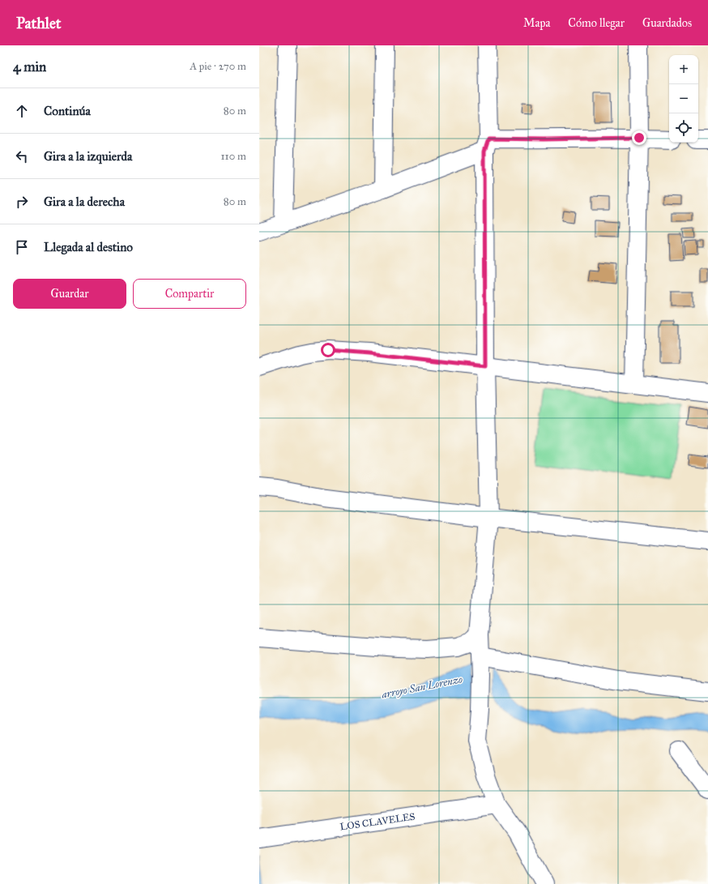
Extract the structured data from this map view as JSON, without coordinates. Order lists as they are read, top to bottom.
{
  "streets": {
    "street": ["LOS CLAVELES"]
  },
  "water": ["arroyo San Lorenzo"],
  "page": {
    "header": "Pathlet",
    "nav": ["Mapa", "Cómo llegar", "Guardados"],
    "heading": ["4 min", "A pie · 270 m"],
    "map_buttons": ["+", "−"],
    "list": [
      ["Continúa", "80 m"],
      ["Gira a la izquierda", "110 m"],
      ["Gira a la derecha", "80 m"],
      "Llegada al destino"
    ],
    "buttons": ["Guardar", "Compartir"]
  }
}
